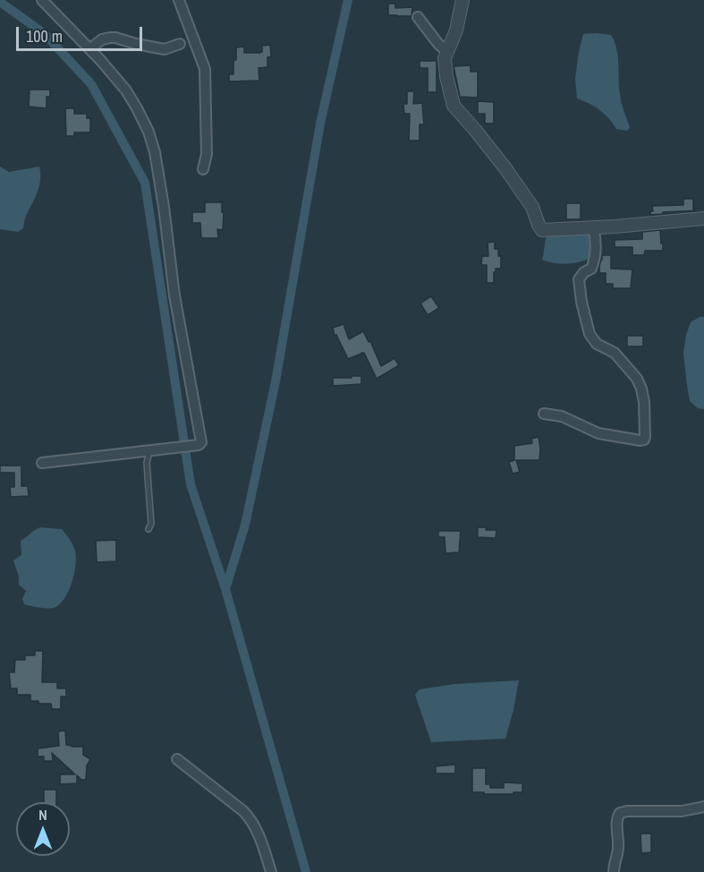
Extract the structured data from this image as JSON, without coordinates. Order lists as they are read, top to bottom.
{
  "scale_bar": "100 m",
  "north": "top"
}
